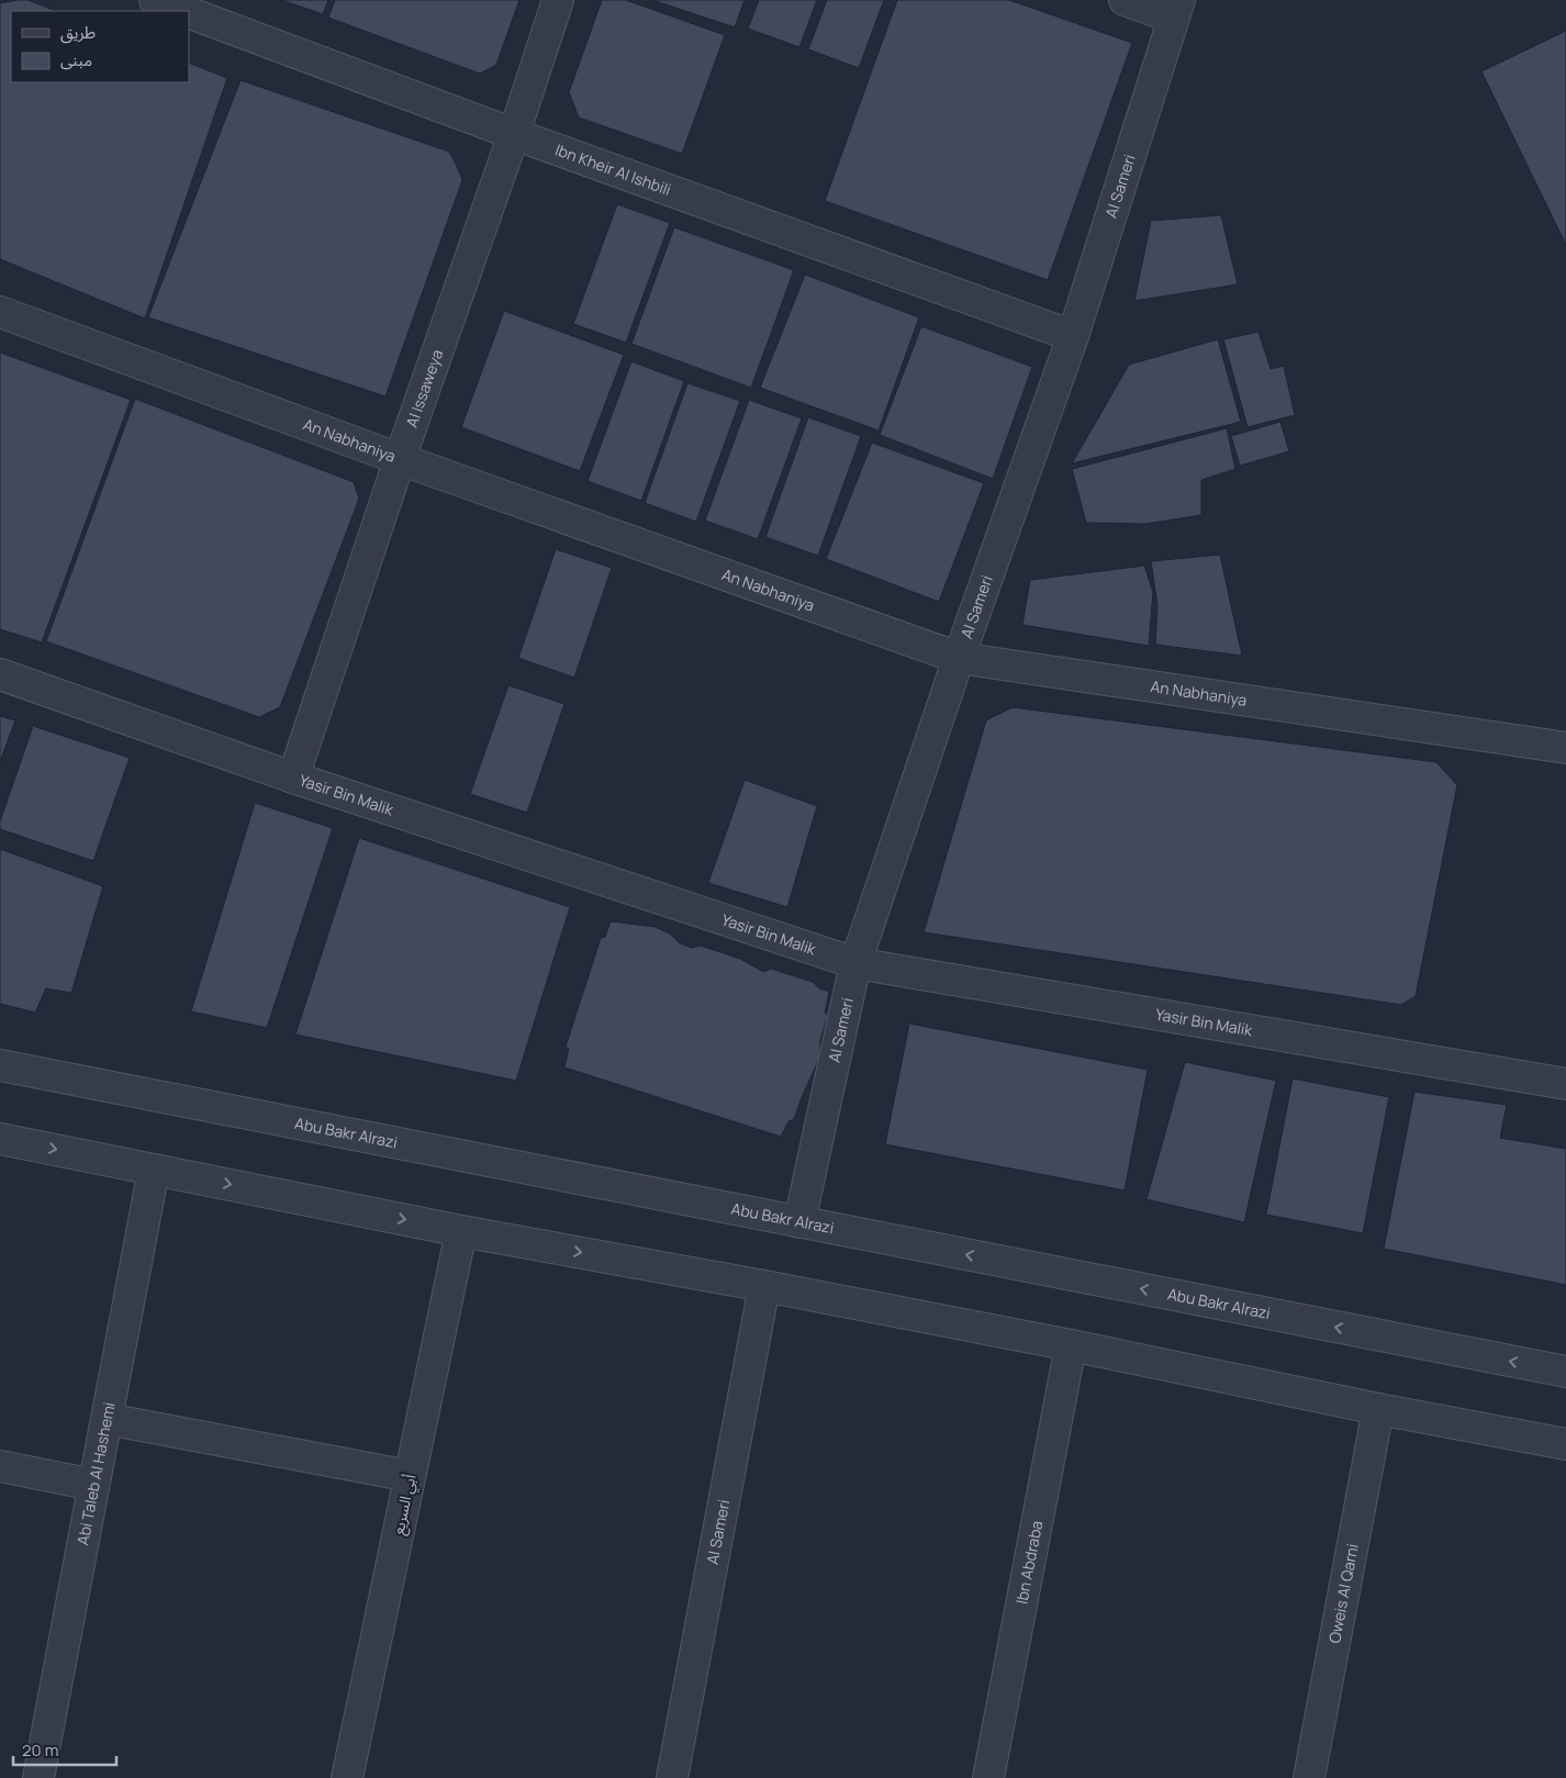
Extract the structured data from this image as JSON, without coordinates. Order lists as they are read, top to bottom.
{
  "streets": {
    "street": [
      "Ibn Kheir Al Ishbili",
      "Al Sameri",
      "Al Issaweya",
      "An Nabhaniya",
      "Yasir Bin Malik",
      "Abu Bakr Alrazi",
      "Abi Taleb Al Hashemi",
      "أبي السريع",
      "Ibn Abdraba",
      "Oweis Al Qarni"
    ]
  },
  "crossings": [
    ["Ibn Kheir Al Ishbili", "Al Sameri"],
    ["Ibn Kheir Al Ishbili", "Al Issaweya"],
    ["Al Sameri", "An Nabhaniya"],
    ["Al Sameri", "Yasir Bin Malik"],
    ["Al Sameri", "Abu Bakr Alrazi"],
    ["Al Issaweya", "An Nabhaniya"],
    ["Al Issaweya", "Yasir Bin Malik"]
  ],
  "legend": ["طريق", "مبنى"],
  "scale_bar": "20 m"
}
